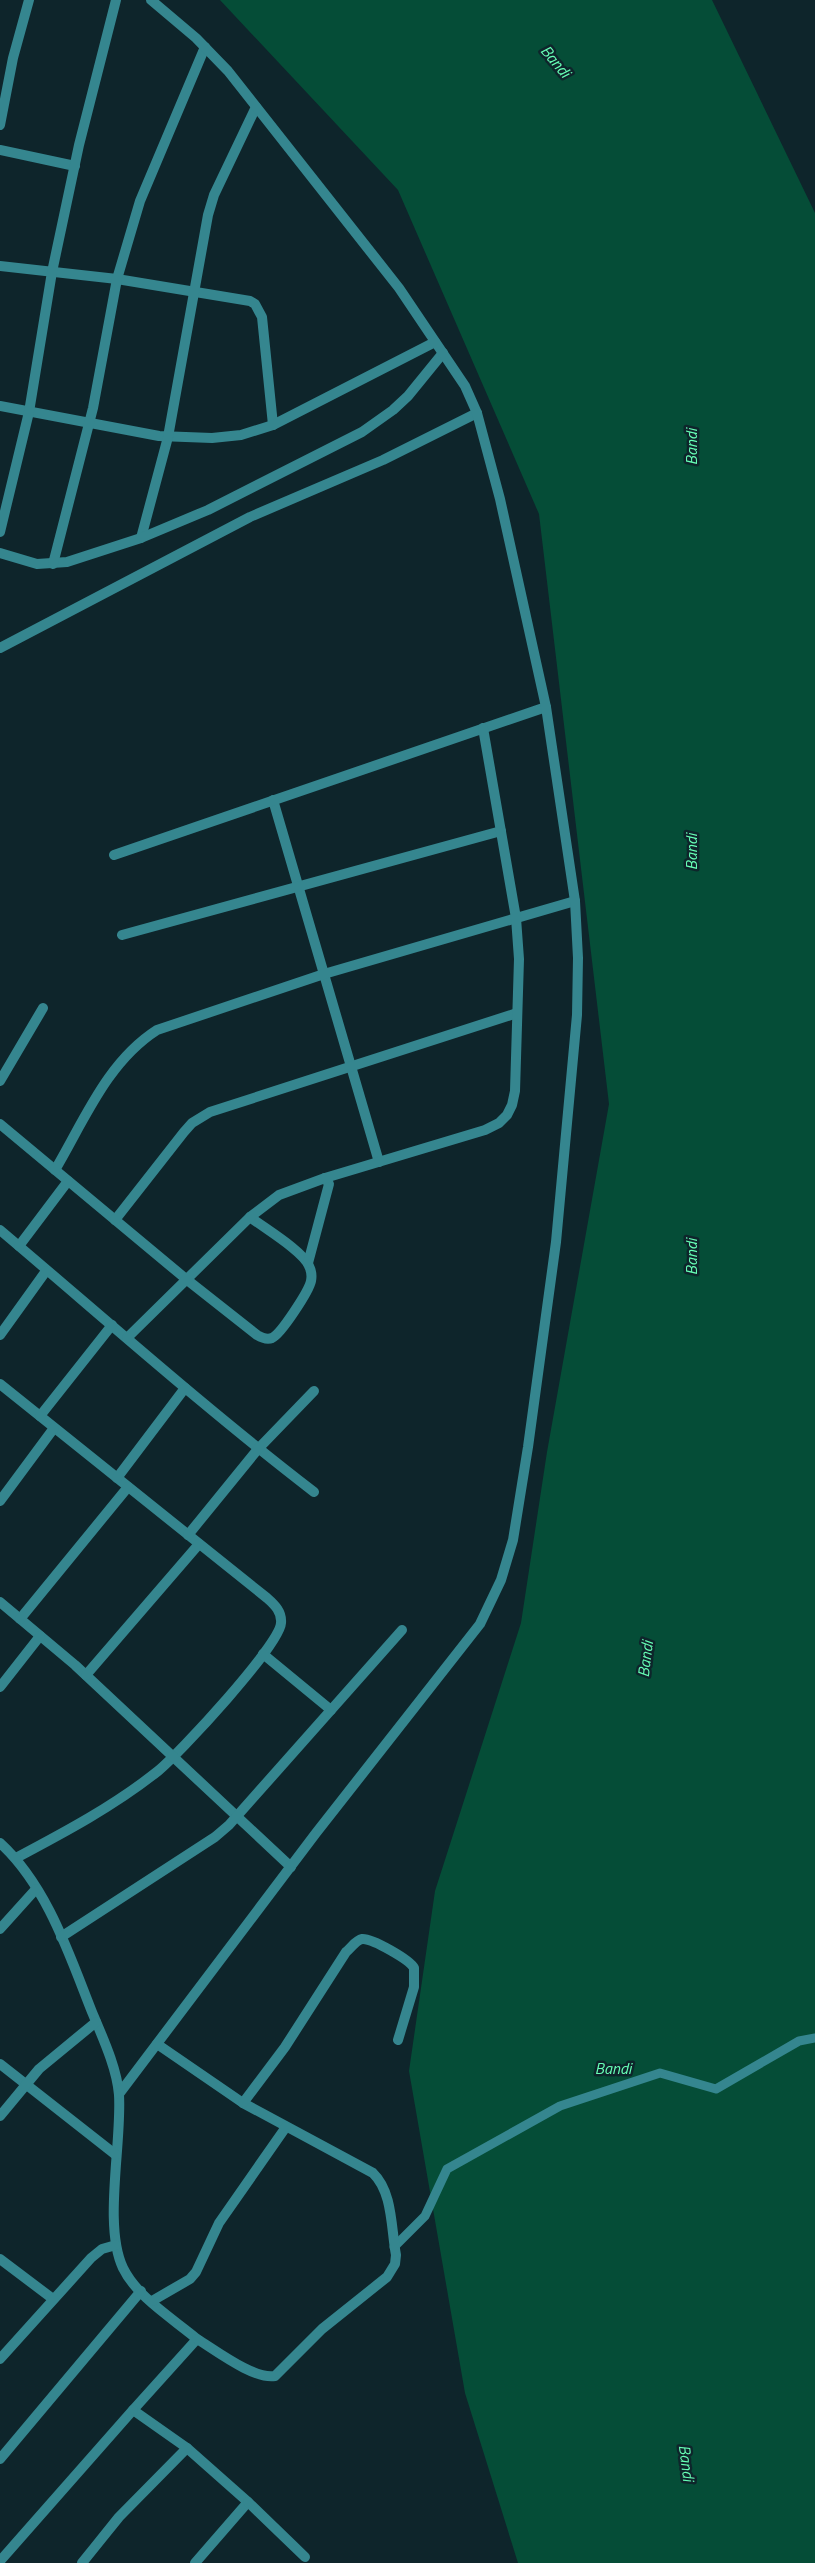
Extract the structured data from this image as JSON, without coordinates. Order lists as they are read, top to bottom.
{
  "water": ["Bandi"]
}
